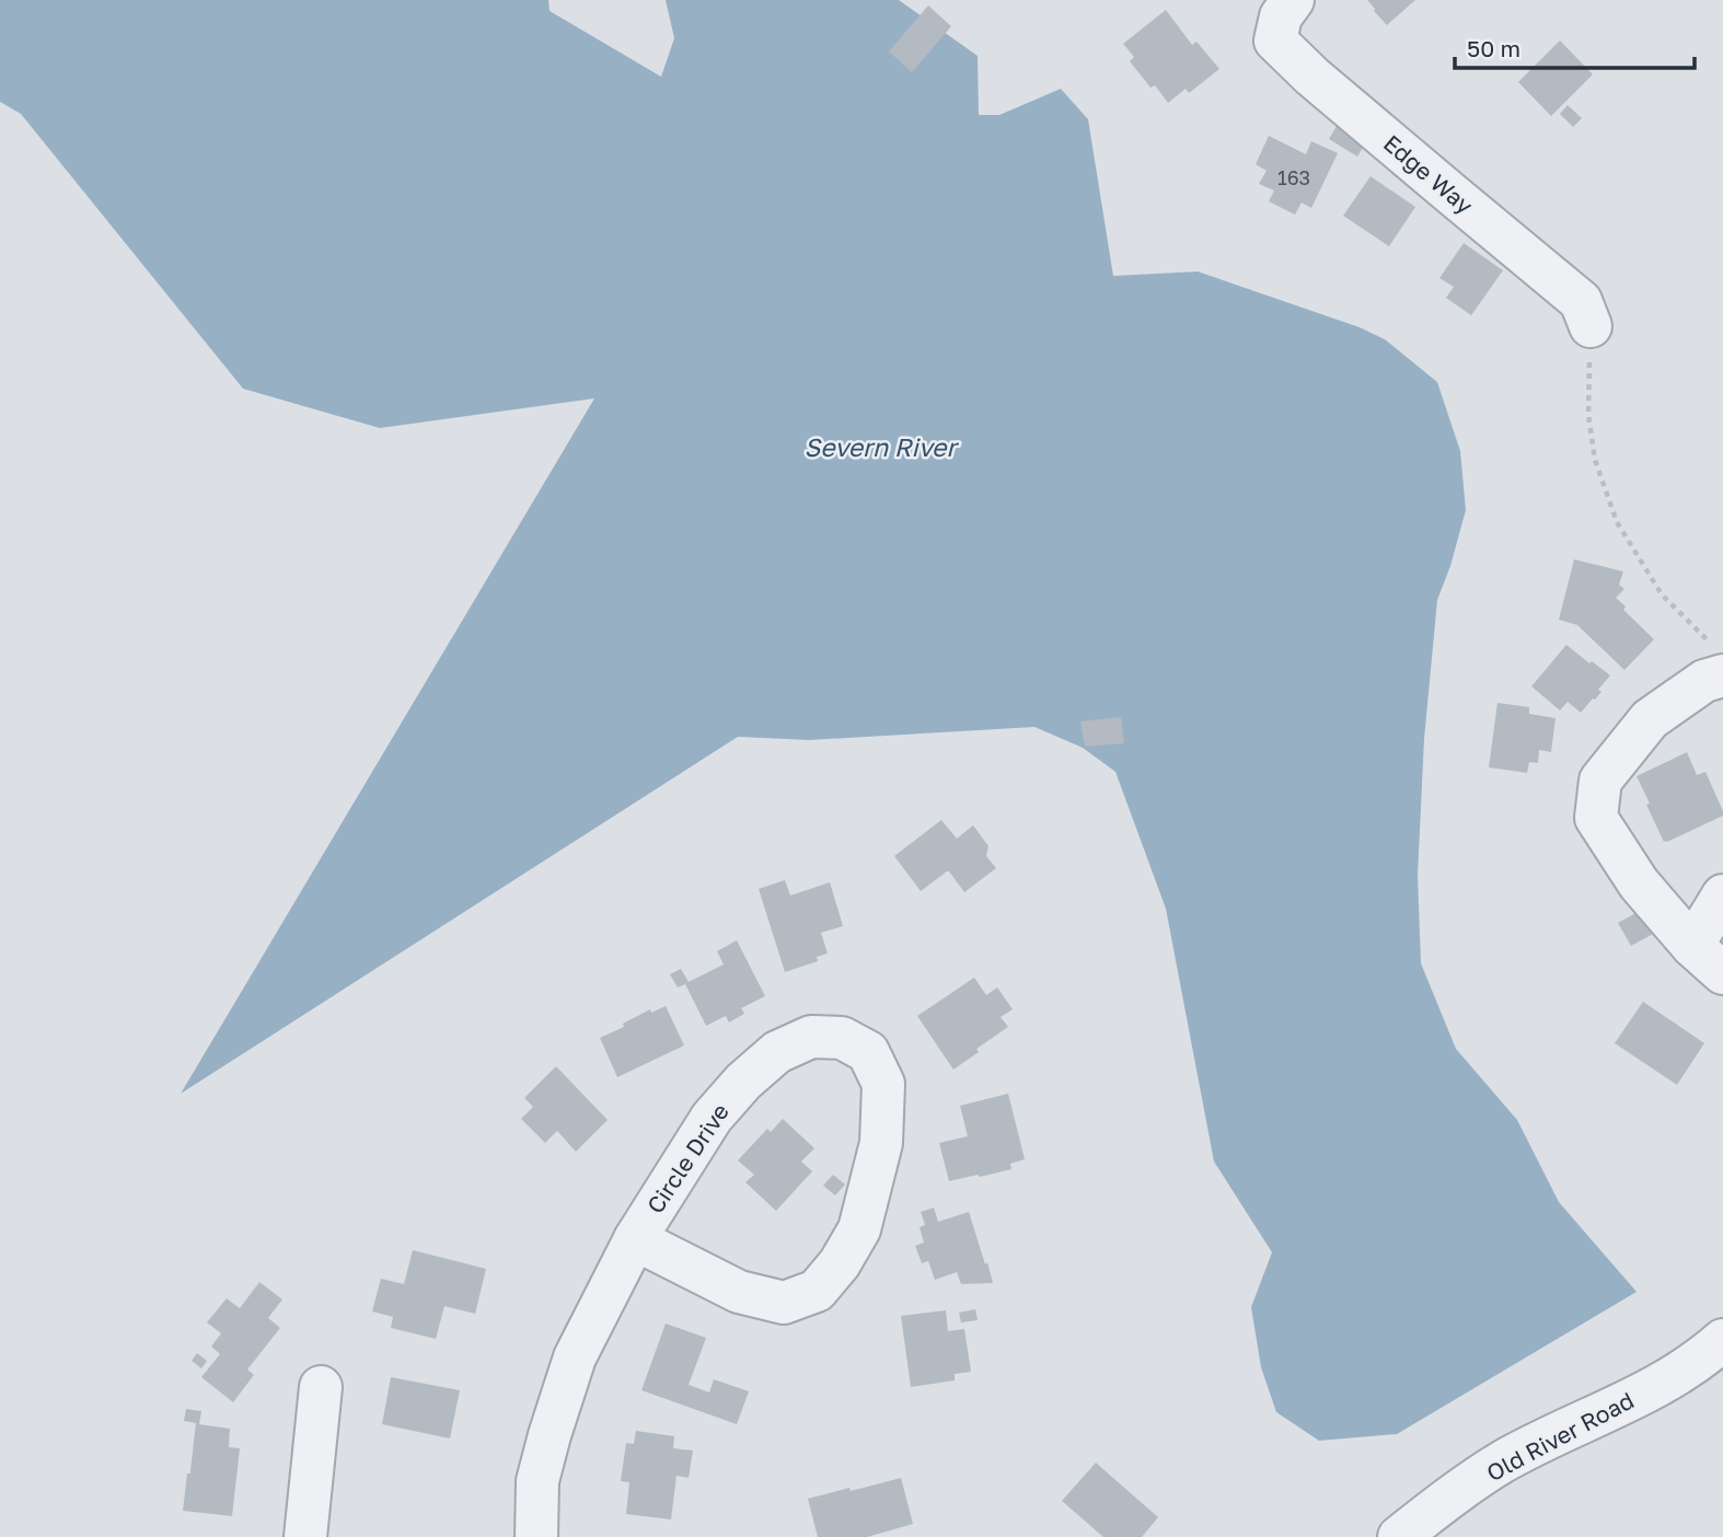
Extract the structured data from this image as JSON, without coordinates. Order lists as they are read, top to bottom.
{
  "streets": {
    "street": ["Edge Way", "Circle Drive", "Old River Road"]
  },
  "water": ["Severn River"],
  "house_numbers": ["163"],
  "scale_bar": "50 m"
}
